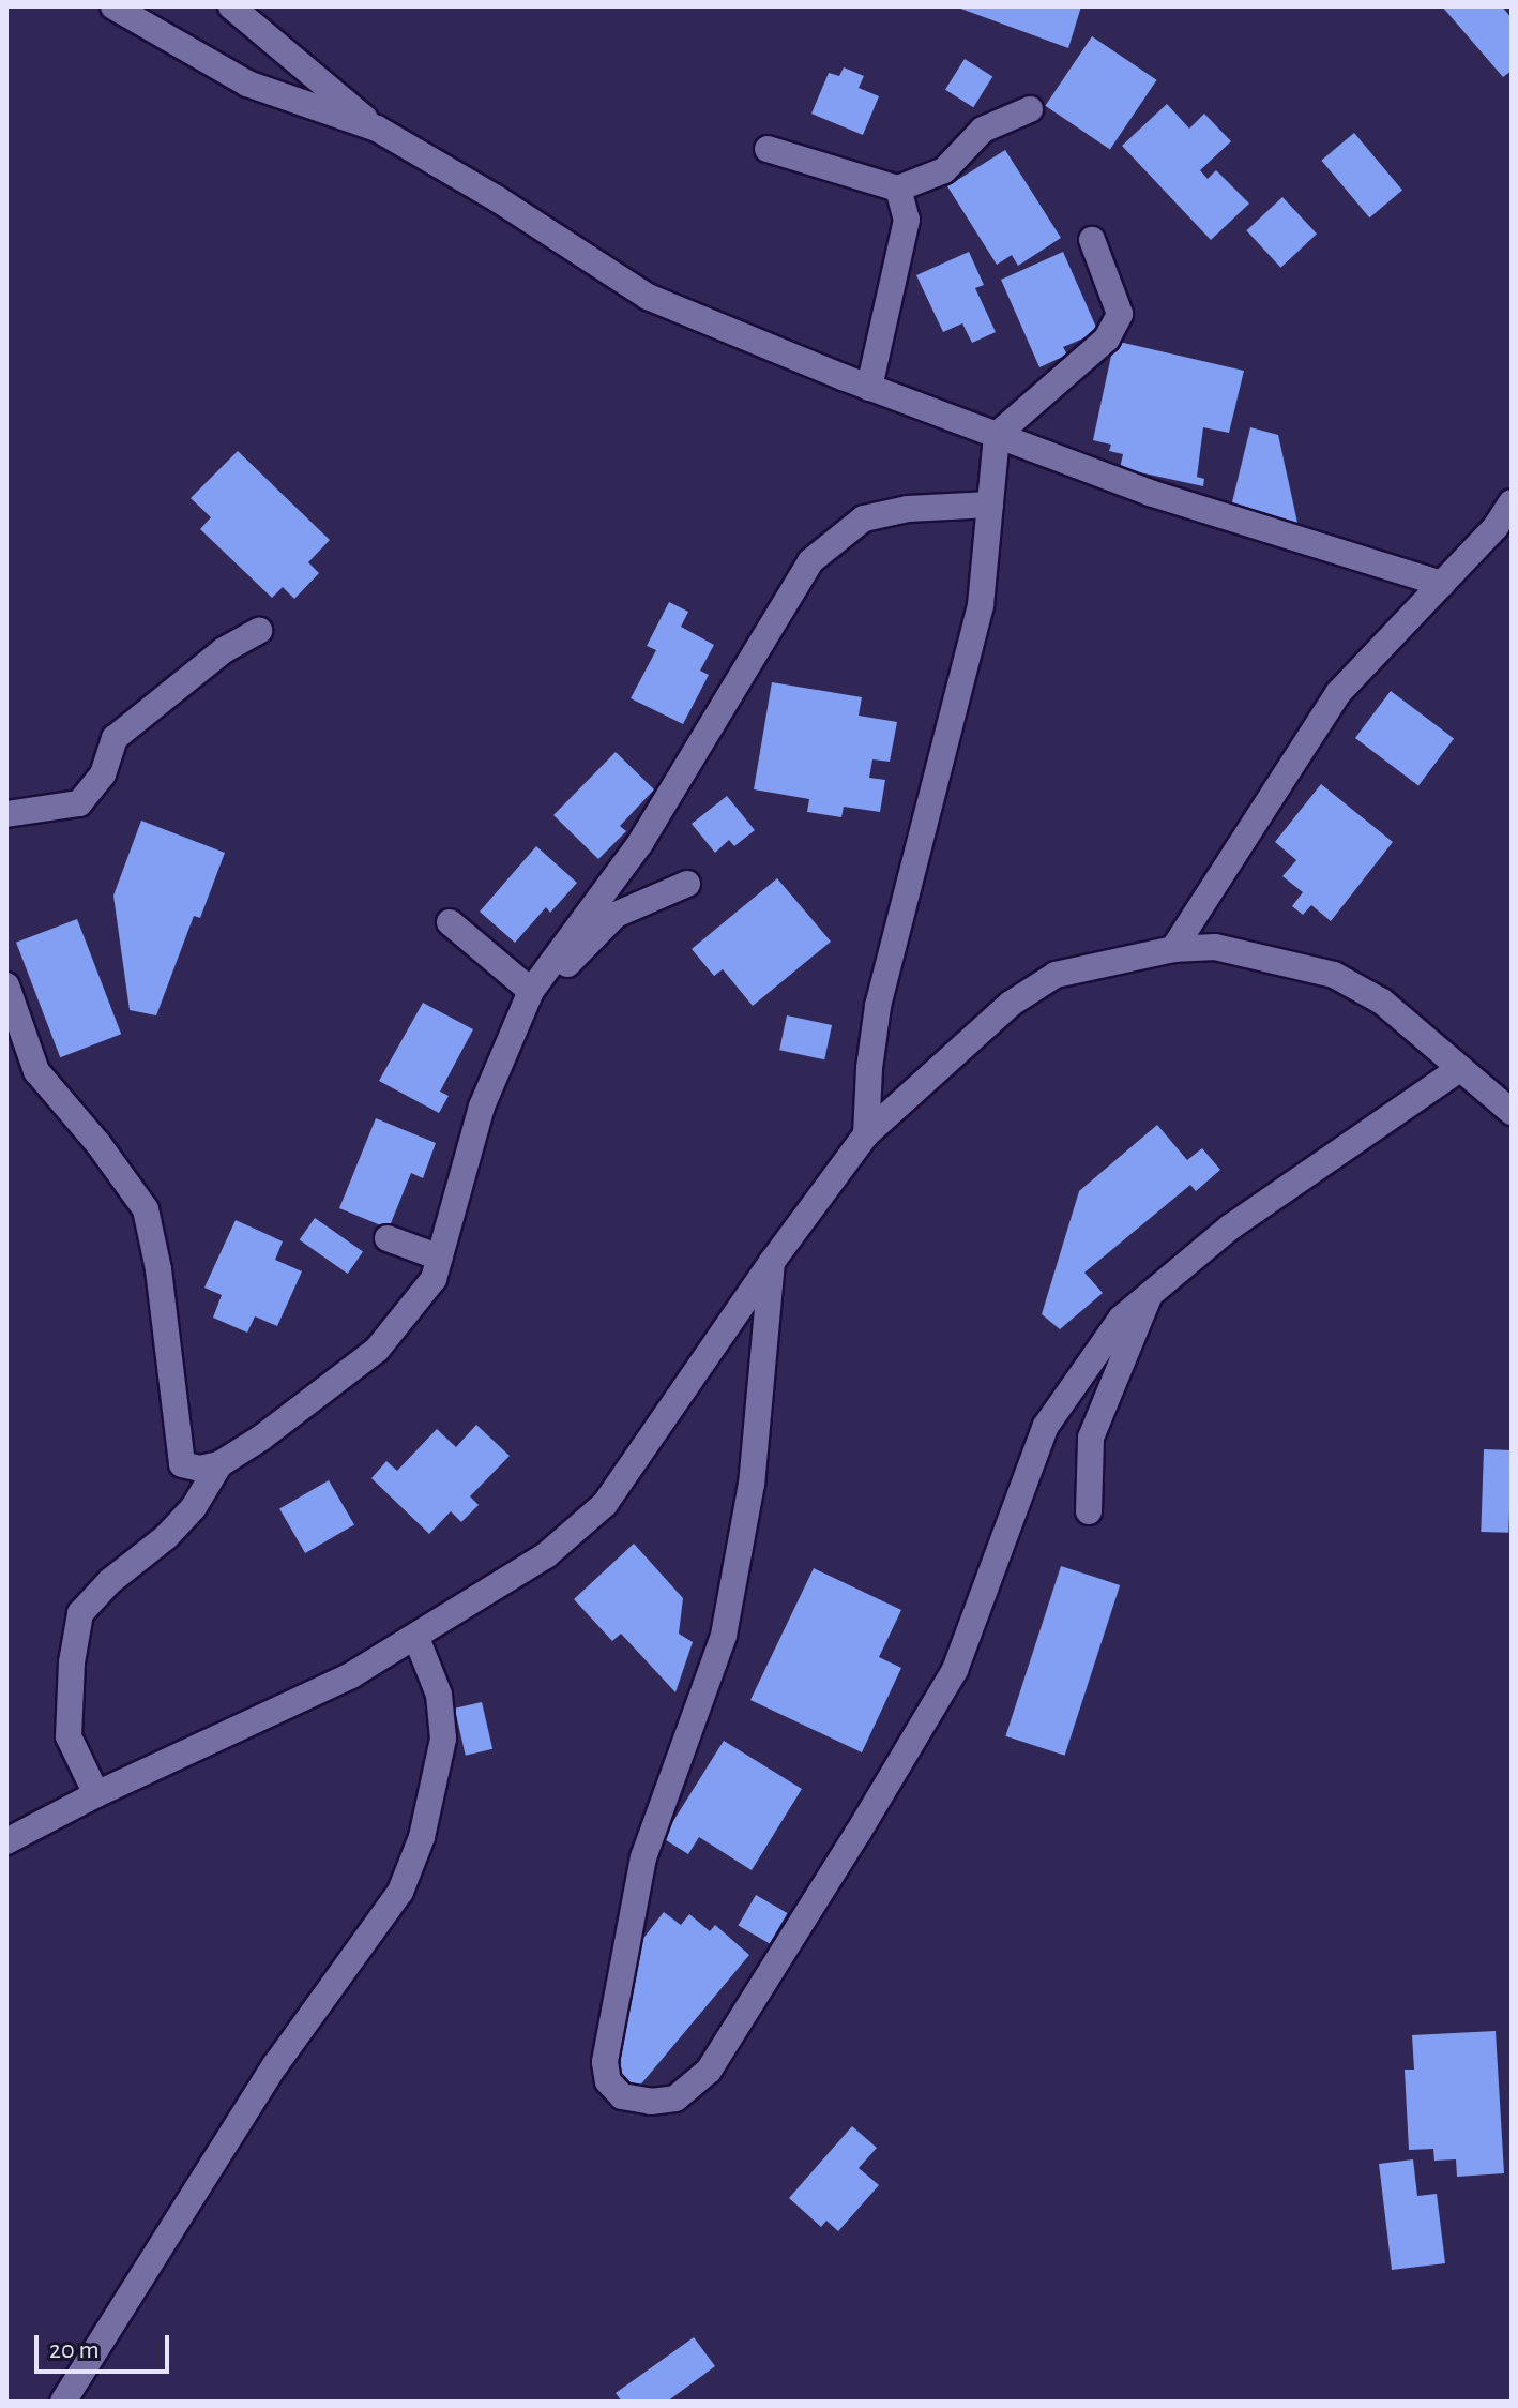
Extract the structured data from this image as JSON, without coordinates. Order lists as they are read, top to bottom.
{
  "scale_bar": "20 m"
}
